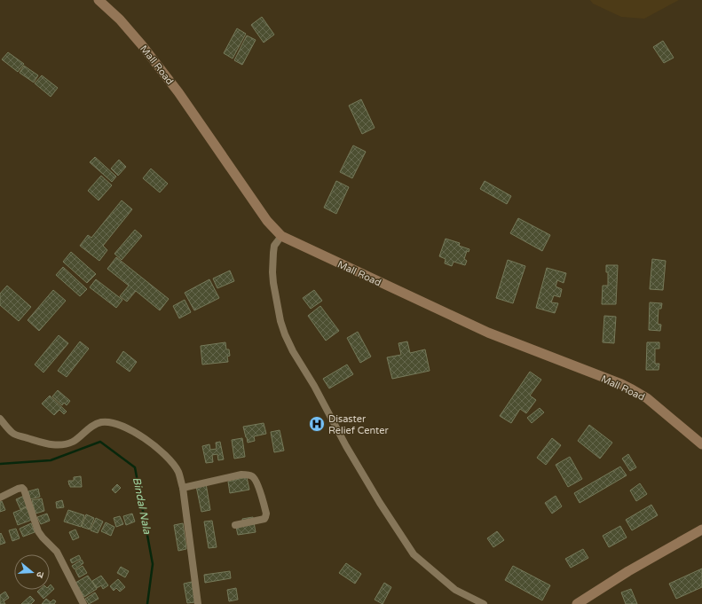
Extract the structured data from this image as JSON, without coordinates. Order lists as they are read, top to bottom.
{
  "streets": {
    "street": ["Mall Road"]
  },
  "water": ["Bindal Nala"],
  "places": {
    "hospital": ["Disaster Relief Center"]
  },
  "north": "right"
}
